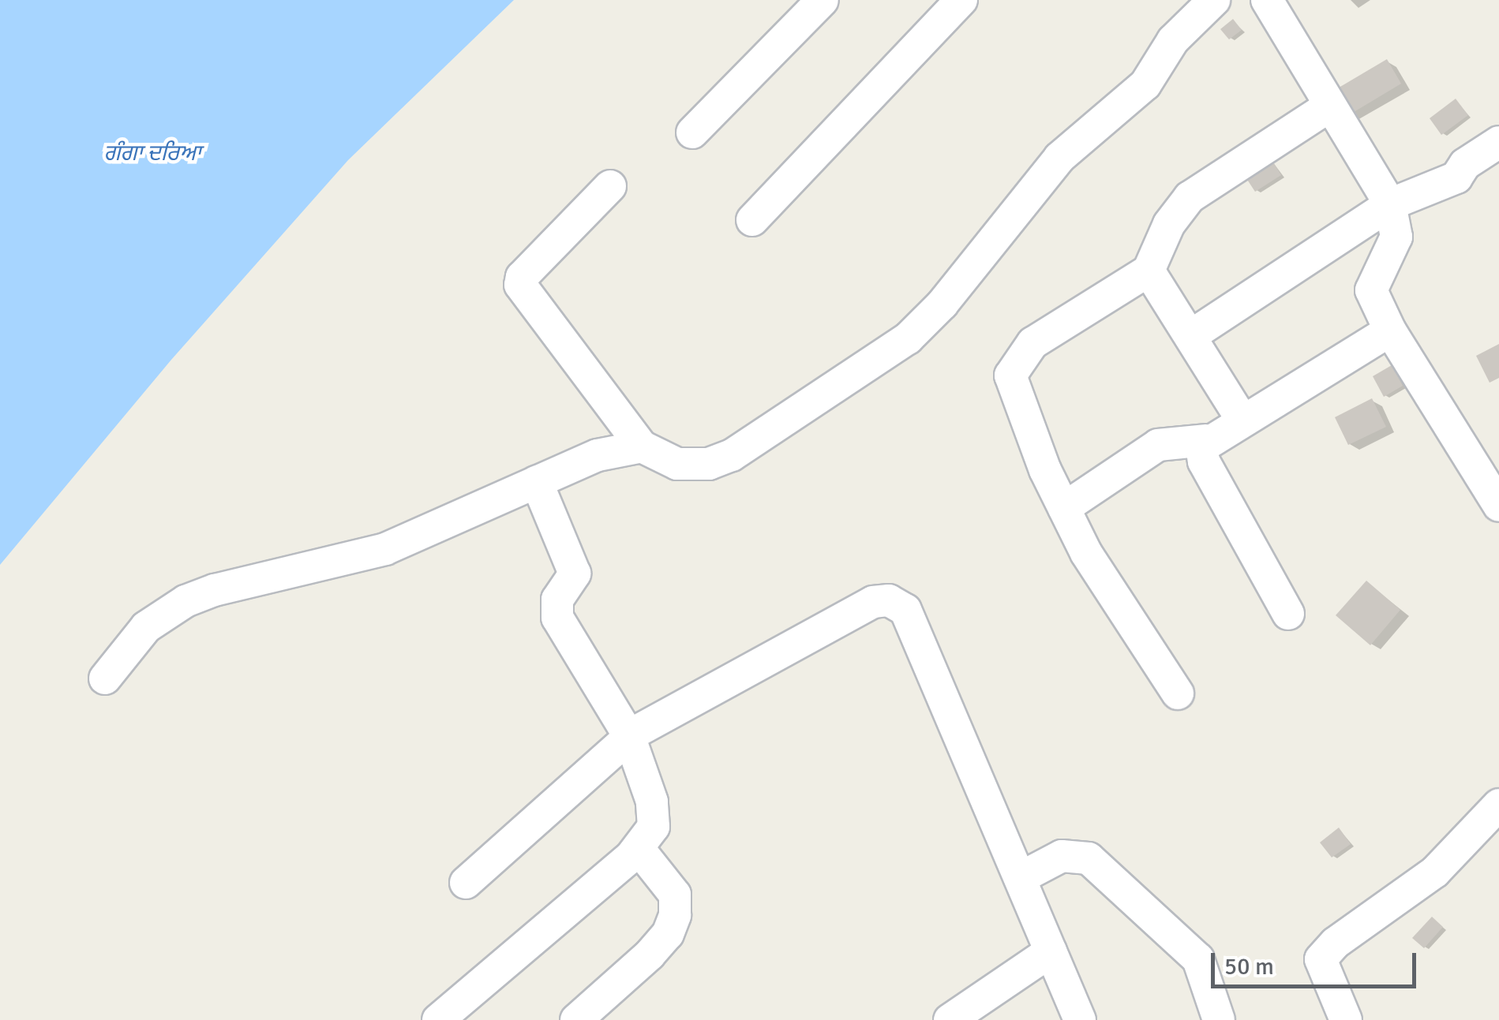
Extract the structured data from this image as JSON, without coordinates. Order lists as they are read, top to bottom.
{
  "water": ["ਗੰਗਾ ਦਰਿਆ"],
  "scale_bar": "50 m"
}
